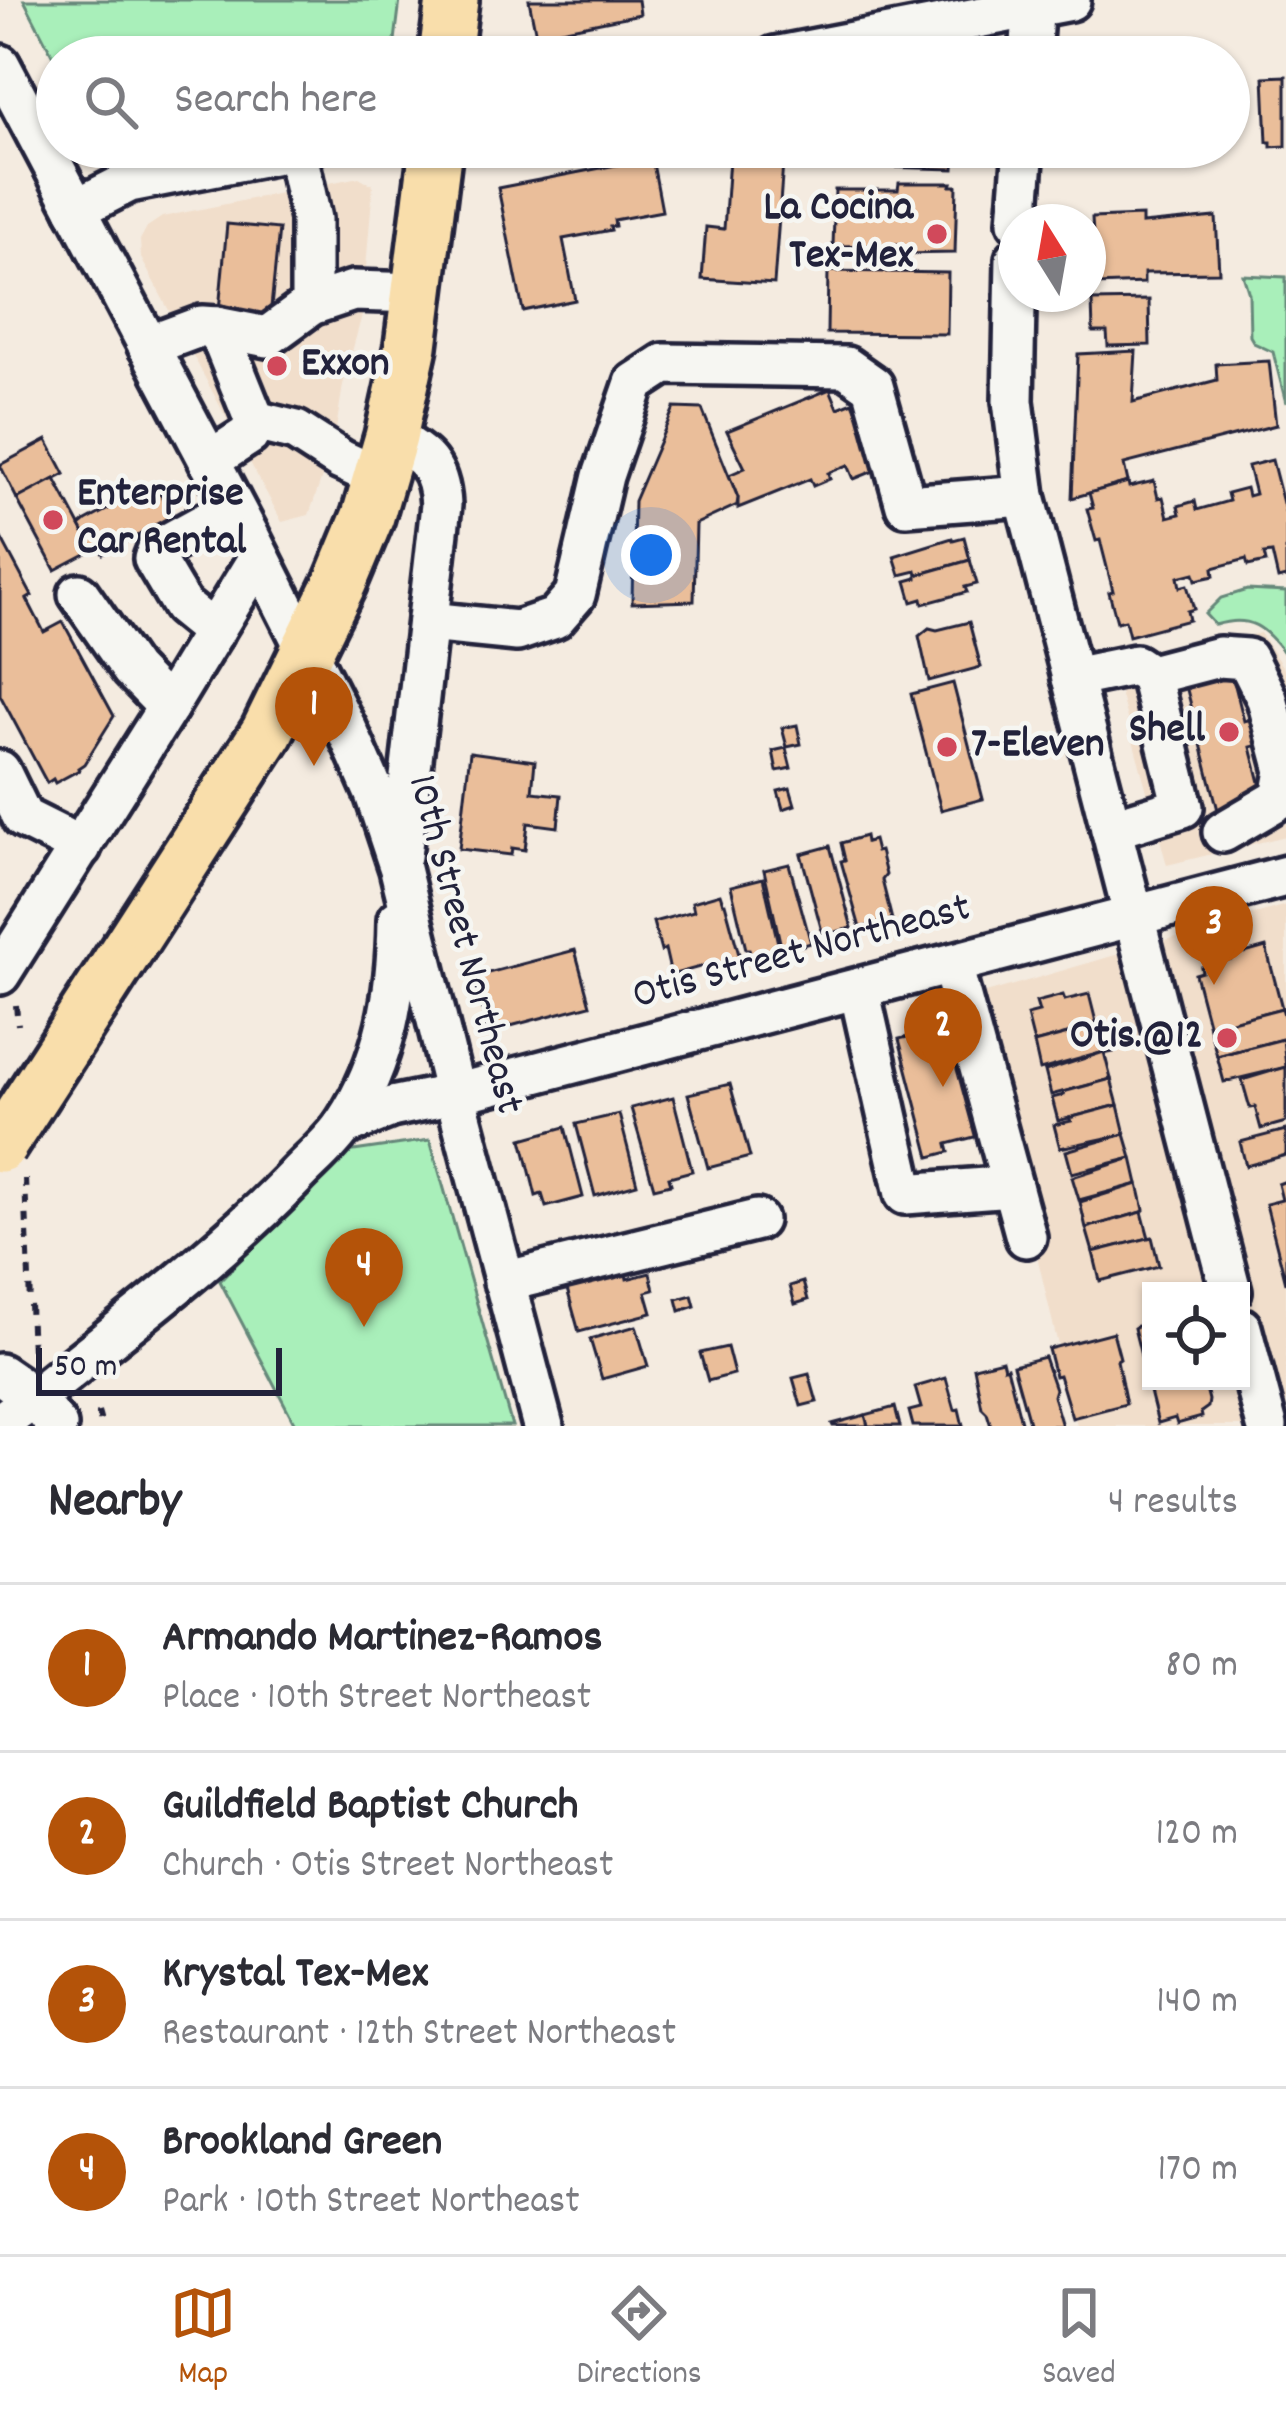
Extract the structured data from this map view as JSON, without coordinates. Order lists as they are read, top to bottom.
{
  "streets": {
    "street": ["10th Street Northeast", "Otis Street Northeast"]
  },
  "crossings": [
    ["10th Street Northeast", "Otis Street Northeast"]
  ],
  "places": [
    "La Cocina Tex-Mex",
    "Exxon",
    "Enterprise Car Rental",
    "Shell",
    "7-Eleven",
    "Otis.@12"
  ],
  "scale_bar": "50 m",
  "north": "top",
  "page": {
    "search": "Search here",
    "pins": [
      "1",
      "3",
      "2",
      "4"
    ],
    "scale": "50 m",
    "heading": ["Nearby", "4 results"],
    "list": [
      {
        "mark": "1",
        "name": "Armando Martinez-Ramos",
        "note": "Place · 10th Street Northeast",
        "value": "80 m"
      },
      {
        "mark": "2",
        "name": "Guildfield Baptist Church",
        "note": "Church · Otis Street Northeast",
        "value": "120 m"
      },
      {
        "mark": "3",
        "name": "Krystal Tex-Mex",
        "note": "Restaurant · 12th Street Northeast",
        "value": "140 m"
      },
      {
        "mark": "4",
        "name": "Brookland Green",
        "note": "Park · 10th Street Northeast",
        "value": "170 m"
      }
    ],
    "nav": ["Map", "Directions", "Saved"]
  }
}
